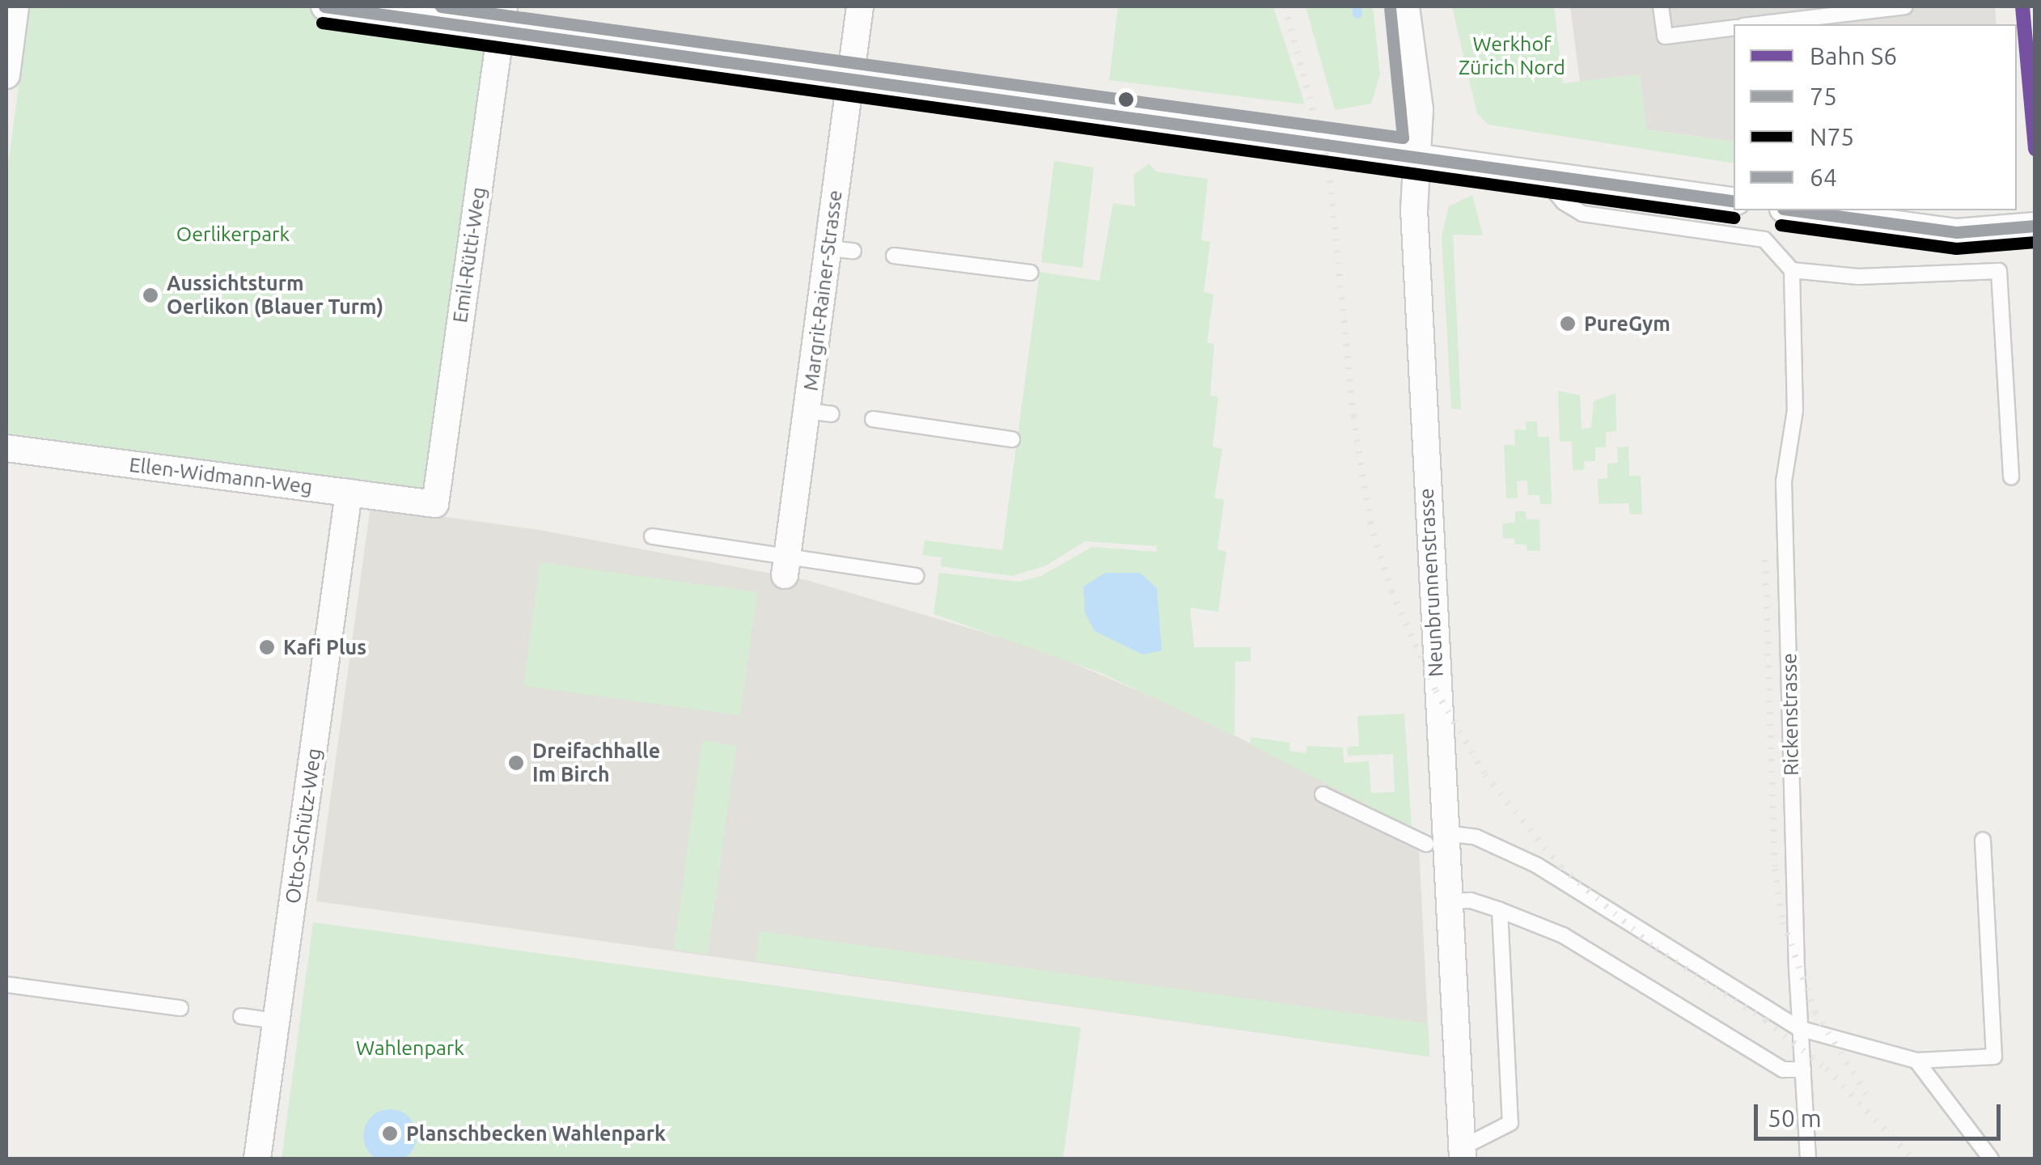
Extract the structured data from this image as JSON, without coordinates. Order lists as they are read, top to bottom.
{
  "streets": {
    "street": [
      "Emil-Rütti-Weg",
      "Margrit-Rainer-Strasse",
      "Ellen-Widmann-Weg",
      "Neunbrunnenstrasse",
      "Otto-Schütz-Weg"
    ],
    "lane": ["Rickenstrasse"]
  },
  "crossings": [
    ["Emil-Rütti-Weg", "Ellen-Widmann-Weg"],
    ["Ellen-Widmann-Weg", "Otto-Schütz-Weg"]
  ],
  "parks": ["Werkhof Zürich Nord", "Oerlikerpark", "Wahlenpark"],
  "places": [
    "Aussichtsturm Oerlikon (Blauer Turm)",
    "PureGym",
    "Kafi Plus",
    "Dreifachhalle Im Birch",
    "Planschbecken Wahlenpark"
  ],
  "lines": [
    "rail line S6",
    "transit line 75",
    "transit line 64",
    "transit line N75"
  ],
  "legend": [
    "Bahn S6",
    "75",
    "N75",
    "64"
  ],
  "scale_bar": "50 m"
}
